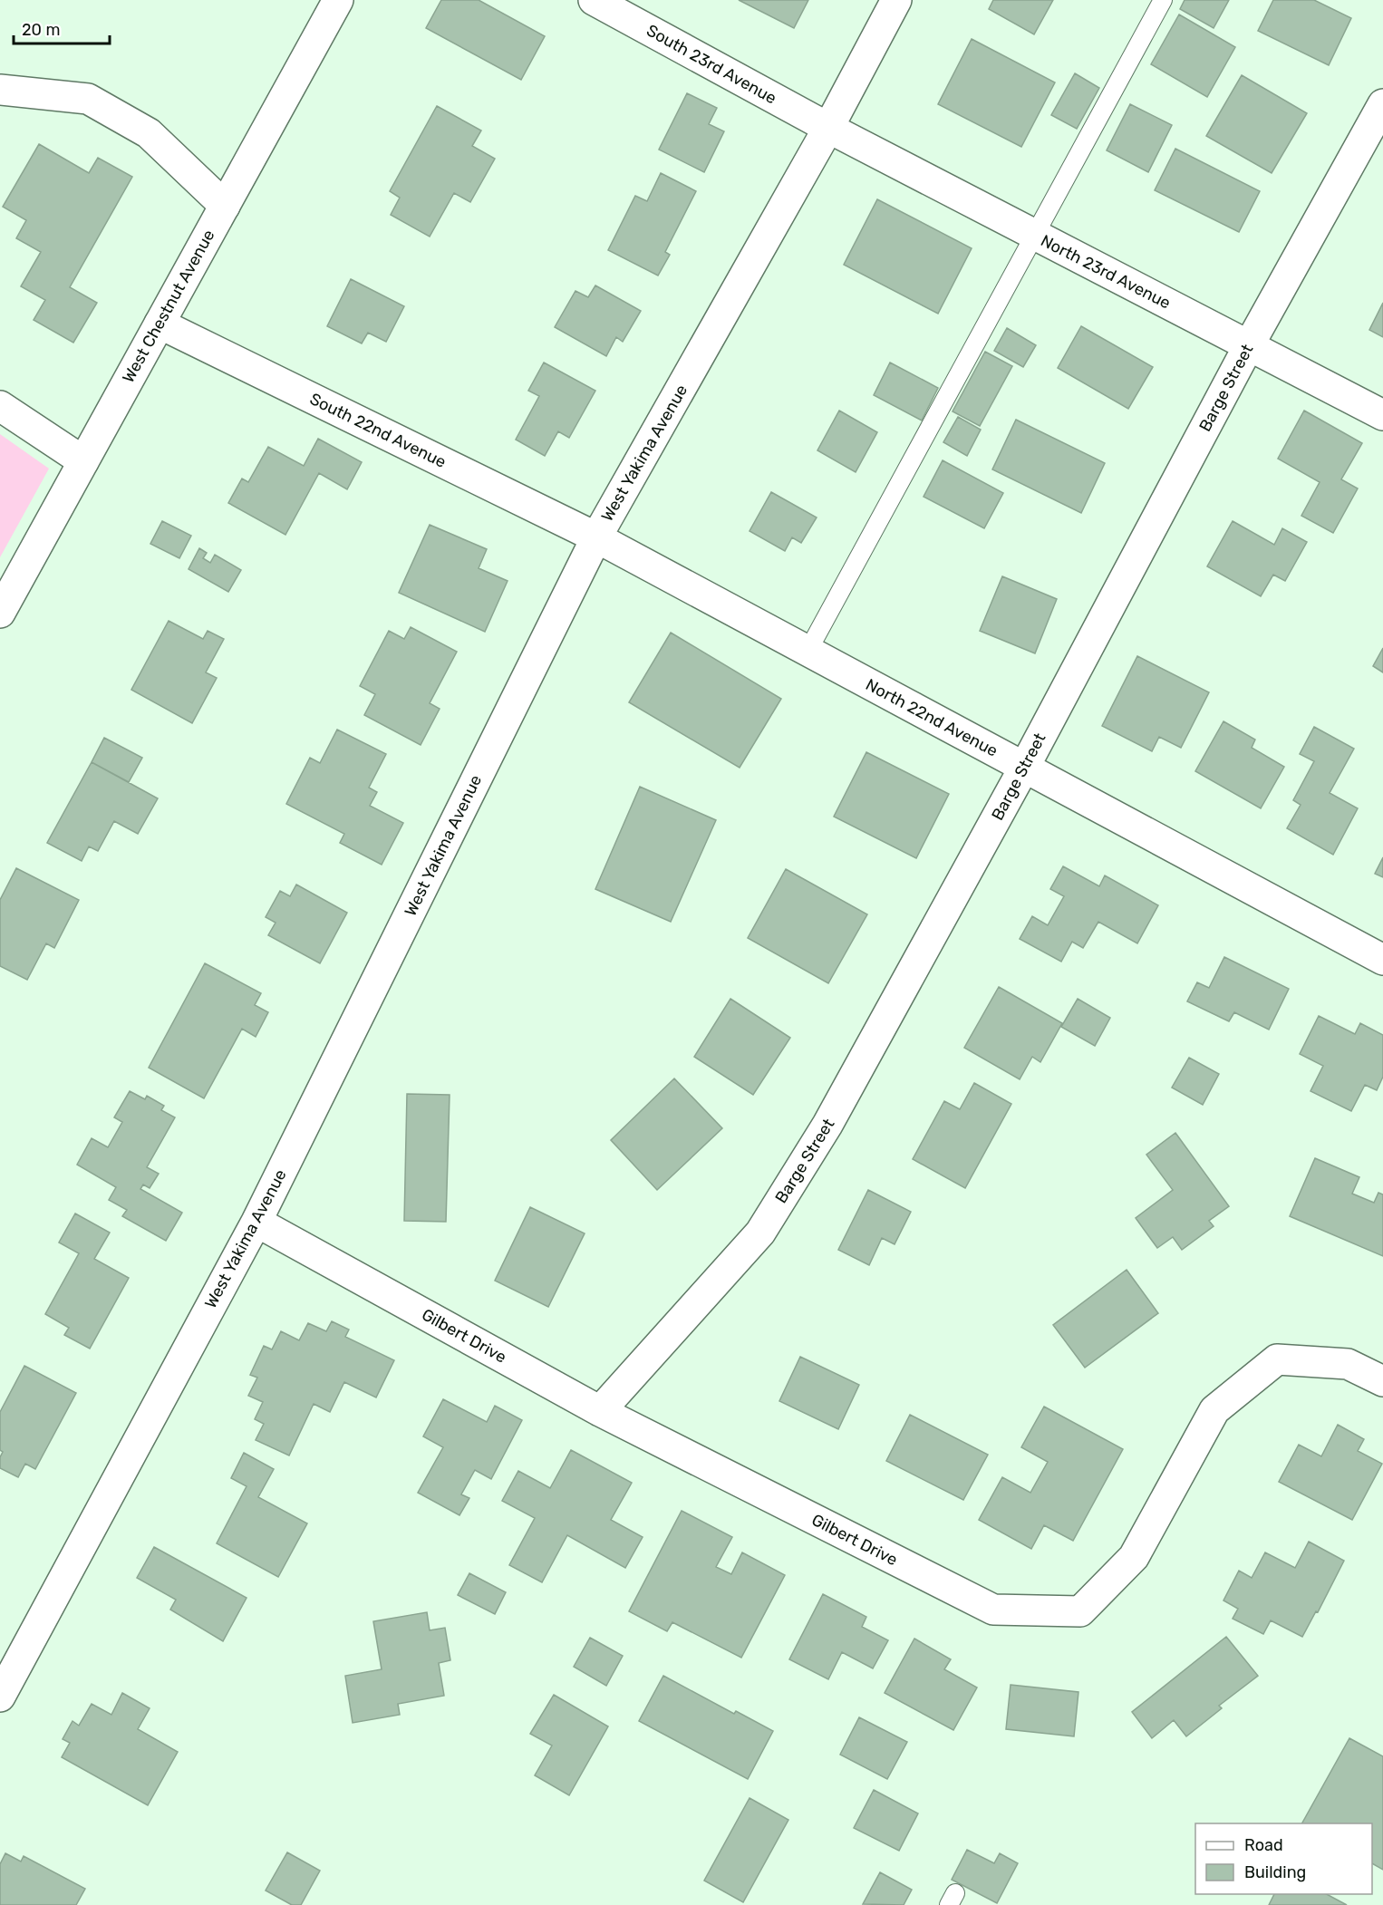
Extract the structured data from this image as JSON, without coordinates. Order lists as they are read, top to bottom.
{
  "streets": {
    "street": [
      "South 23rd Avenue",
      "North 23rd Avenue",
      "West Chestnut Avenue",
      "Barge Street",
      "South 22nd Avenue",
      "West Yakima Avenue",
      "North 22nd Avenue",
      "Gilbert Drive"
    ]
  },
  "crossings": [
    ["South 23rd Avenue", "North 23rd Avenue"],
    ["South 23rd Avenue", "West Yakima Avenue"],
    ["North 23rd Avenue", "Barge Street"],
    ["North 23rd Avenue", "West Yakima Avenue"],
    ["West Chestnut Avenue", "South 22nd Avenue"],
    ["Barge Street", "North 22nd Avenue"],
    ["Barge Street", "Gilbert Drive"],
    ["South 22nd Avenue", "West Yakima Avenue"],
    ["South 22nd Avenue", "North 22nd Avenue"],
    ["West Yakima Avenue", "North 22nd Avenue"],
    ["West Yakima Avenue", "Gilbert Drive"]
  ],
  "legend": ["Road", "Building"],
  "scale_bar": "20 m"
}
